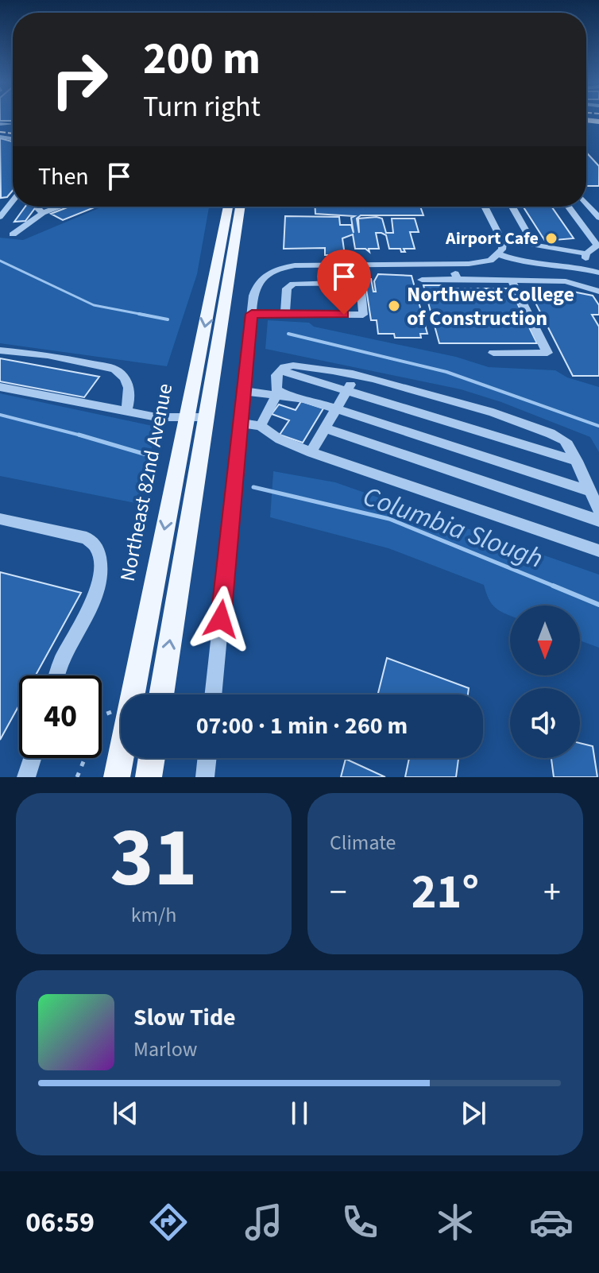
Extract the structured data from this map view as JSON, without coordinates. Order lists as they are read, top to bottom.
{
  "streets": {
    "main road": ["Northeast 82nd Avenue"]
  },
  "water": ["Columbia Slough"],
  "places": ["Airport Cafe", "Northwest College of Construction"],
  "north": "bottom",
  "page": {
    "turn": ["200 m", "Turn right"],
    "then": "Then",
    "limit": "40",
    "trip": "07:00 · 1 min · 260 m",
    "tile": [
      ["31", "km/h"],
      "Climate"
    ],
    "heat": ["−", "21°", "+"],
    "song": ["Slow Tide", "Marlow"],
    "tabs": "06:59"
  }
}
